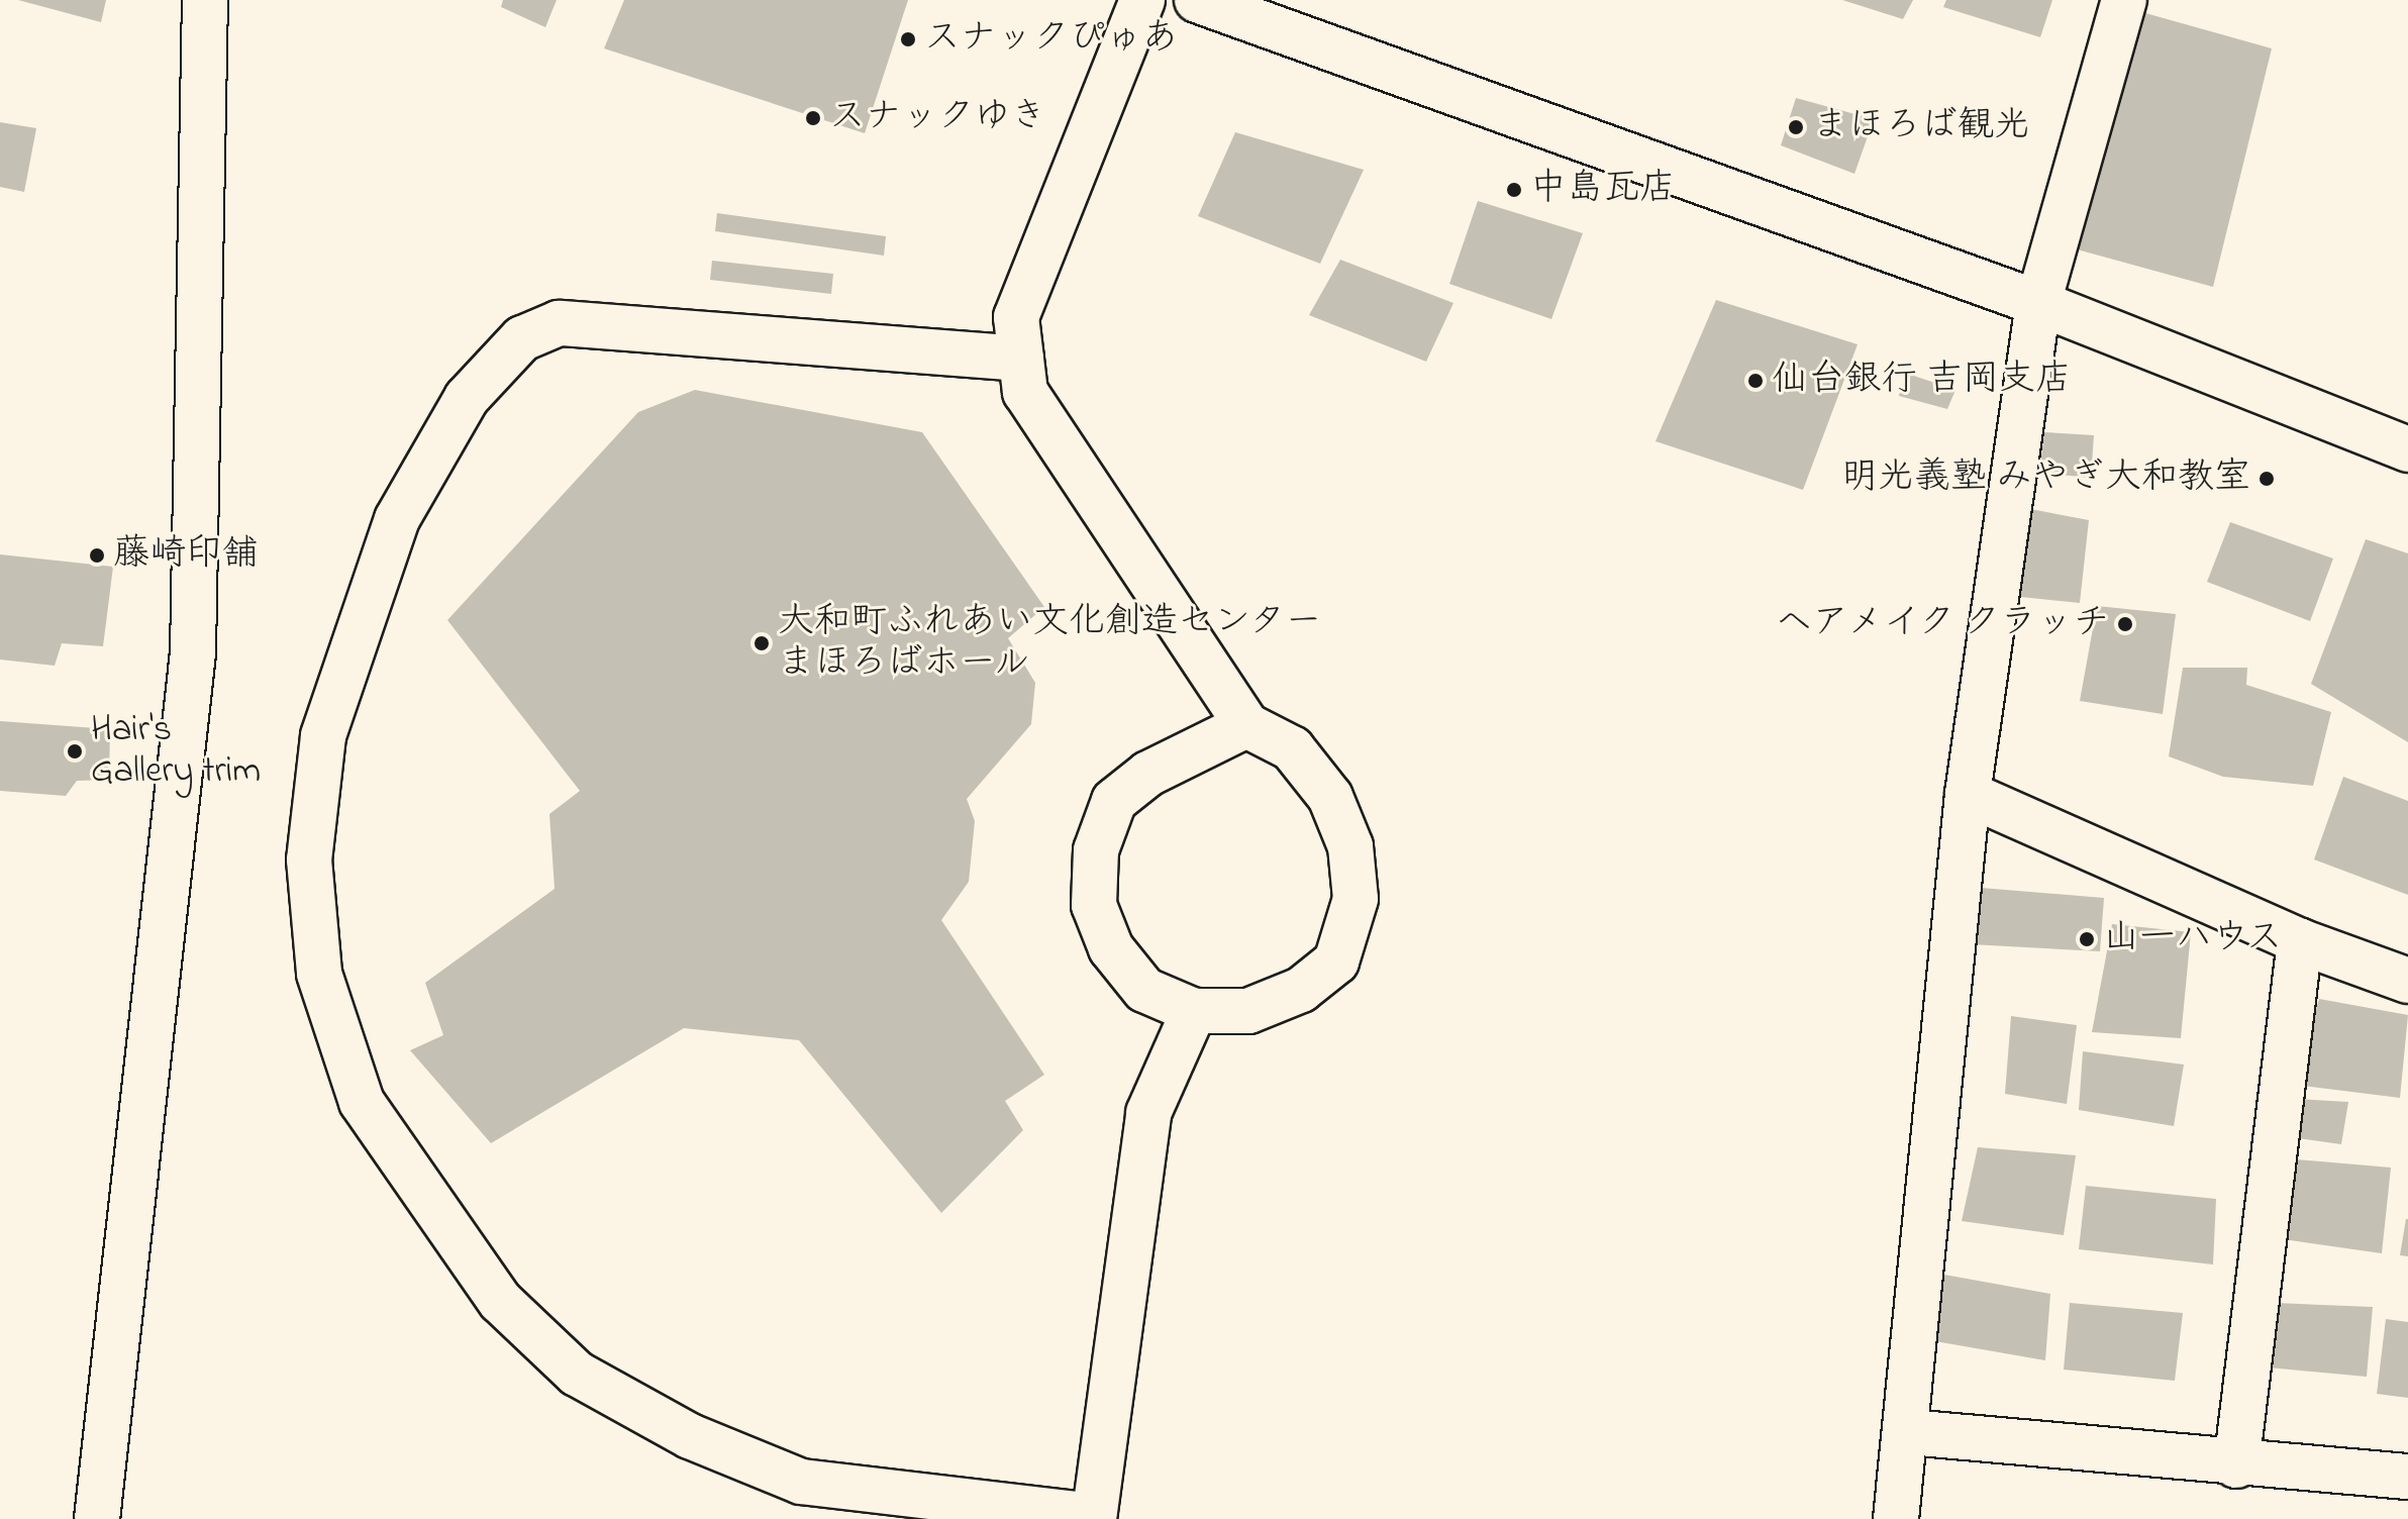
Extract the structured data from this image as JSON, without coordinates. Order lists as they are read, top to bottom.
{
  "places": [
    "スナックぴゅあ",
    "スナックゆき",
    "まほろば観光",
    "中島瓦店",
    "仙台銀行 吉岡支店",
    "明光義塾 みやぎ大和教室",
    "藤崎印舗",
    "ヘアメイク クラッチ",
    "大和町ふれあい文化創造センター まほろばホール",
    "Hair's Gallery trim",
    "山一ハウス"
  ]
}
